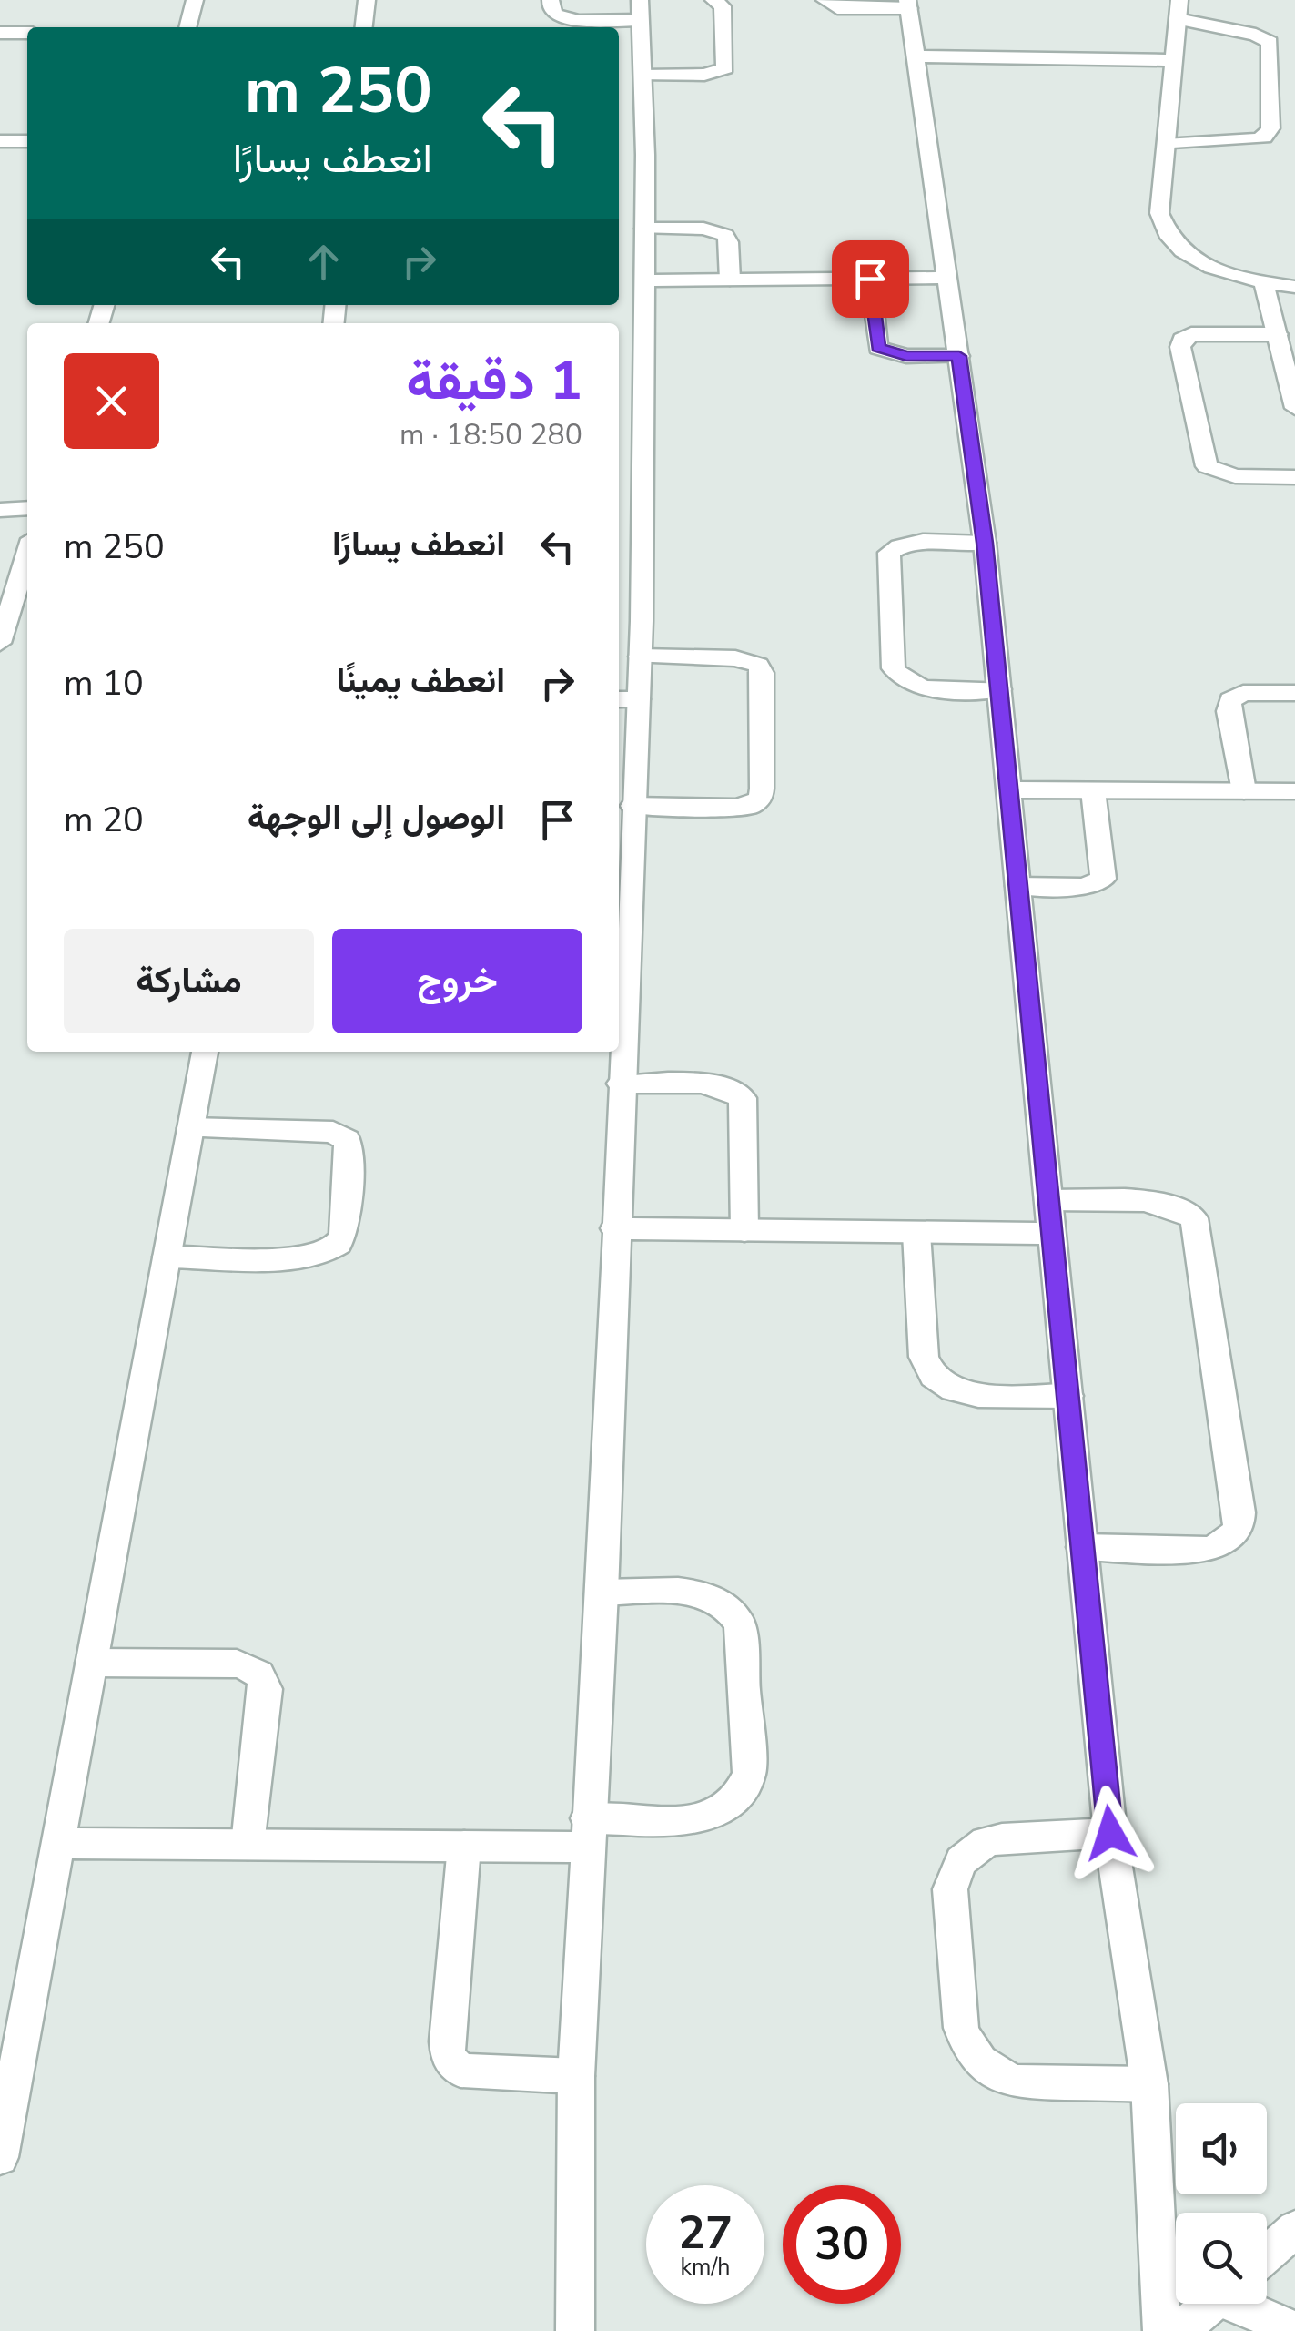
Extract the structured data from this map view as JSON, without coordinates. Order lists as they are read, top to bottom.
{
  "page": {
    "turn": ["250 m", "انعطف يسارًا"],
    "heading": ["1 دقيقة", "280 m · 18:50"],
    "list": [
      {
        "name": "انعطف يسارًا",
        "value": "250 m"
      },
      {
        "name": "انعطف يمينًا",
        "value": "10 m"
      },
      {
        "name": "الوصول إلى الوجهة",
        "value": "20 m"
      }
    ],
    "buttons": ["خروج", "مشاركة"],
    "speed": "27 km/h",
    "limit": "30"
  }
}
